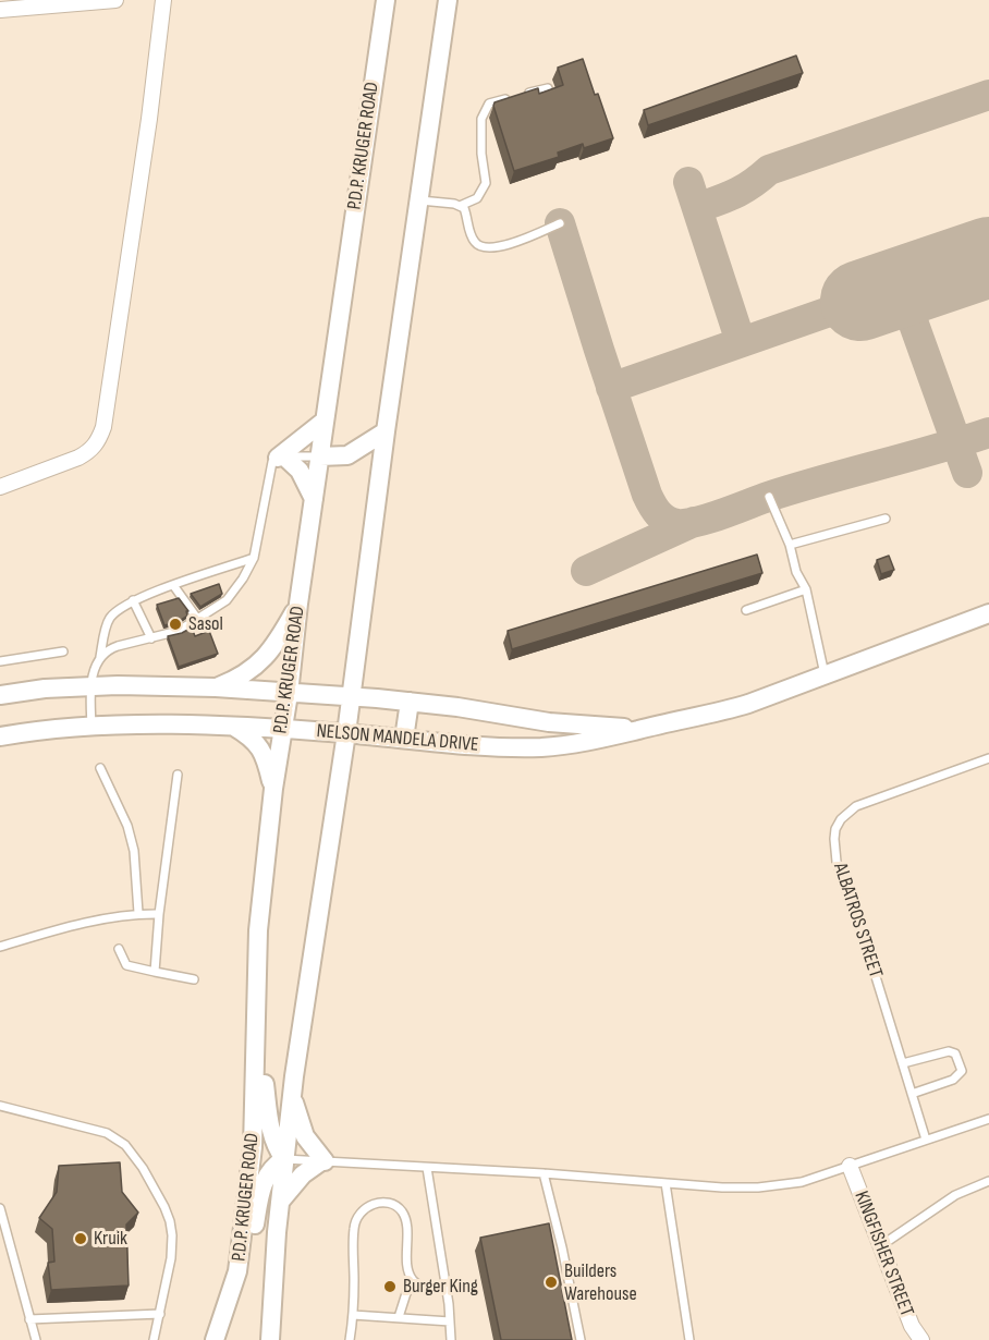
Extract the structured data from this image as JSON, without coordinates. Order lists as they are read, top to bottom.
{
  "streets": {
    "street": ["P.D.P. KRUGER ROAD", "NELSON MANDELA DRIVE", "KINGFISHER STREET"],
    "lane": ["ALBATROS STREET"]
  },
  "crossings": [
    ["P.D.P. KRUGER ROAD", "NELSON MANDELA DRIVE"]
  ],
  "places": [
    "Sasol",
    "Kruik",
    "Builders Warehouse",
    "Burger King"
  ]
}
